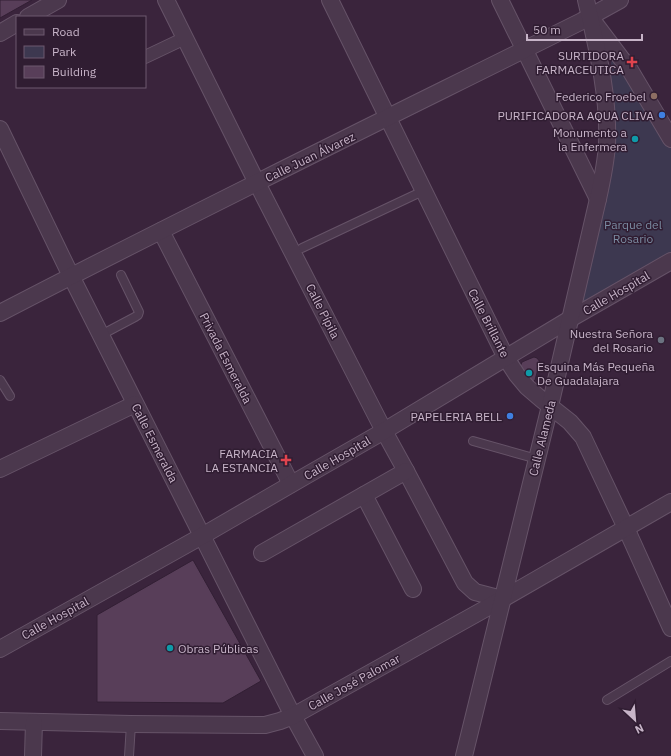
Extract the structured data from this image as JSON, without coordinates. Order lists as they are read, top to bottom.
{
  "streets": {
    "street": [
      "Calle Juan Álvarez",
      "Calle Hospital",
      "Calle Pípila",
      "Calle Brillante",
      "Privada Esmeralda",
      "Calle Alameda",
      "Calle Esmeralda",
      "Calle José Palomar"
    ]
  },
  "crossings": [
    ["Calle Juan Álvarez", "Calle Pípila"],
    ["Calle Juan Álvarez", "Calle Brillante"],
    ["Calle Juan Álvarez", "Privada Esmeralda"],
    ["Calle Juan Álvarez", "Calle Alameda"],
    ["Calle Juan Álvarez", "Calle Esmeralda"],
    ["Calle Hospital", "Calle Pípila"],
    ["Calle Hospital", "Calle Brillante"],
    ["Calle Hospital", "Privada Esmeralda"],
    ["Calle Hospital", "Calle Alameda"],
    ["Calle Hospital", "Calle Esmeralda"],
    ["Calle Pípila", "Calle Alameda"],
    ["Calle Pípila", "Calle José Palomar"],
    ["Calle Brillante", "Calle Alameda"],
    ["Calle Brillante", "Calle José Palomar"],
    ["Calle Alameda", "Calle José Palomar"],
    ["Calle Esmeralda", "Calle José Palomar"]
  ],
  "parks": ["Parque del Rosario"],
  "places": {
    "health": ["SURTIDORA FARMACEUTICA", "FARMACIA LA ESTANCIA"],
    "other": [
      "Federico Froebel",
      "PURIFICADORA AQUA CLIVA",
      "Monumento a la Enfermera",
      "Nuestra Señora del Rosario",
      "Esquina Más Pequeña De Guadalajara",
      "PAPELERIA BELL",
      "Obras Públicas"
    ]
  },
  "legend": ["Road", "Park", "Building"],
  "scale_bar": "50 m",
  "north": "bottom right"
}
